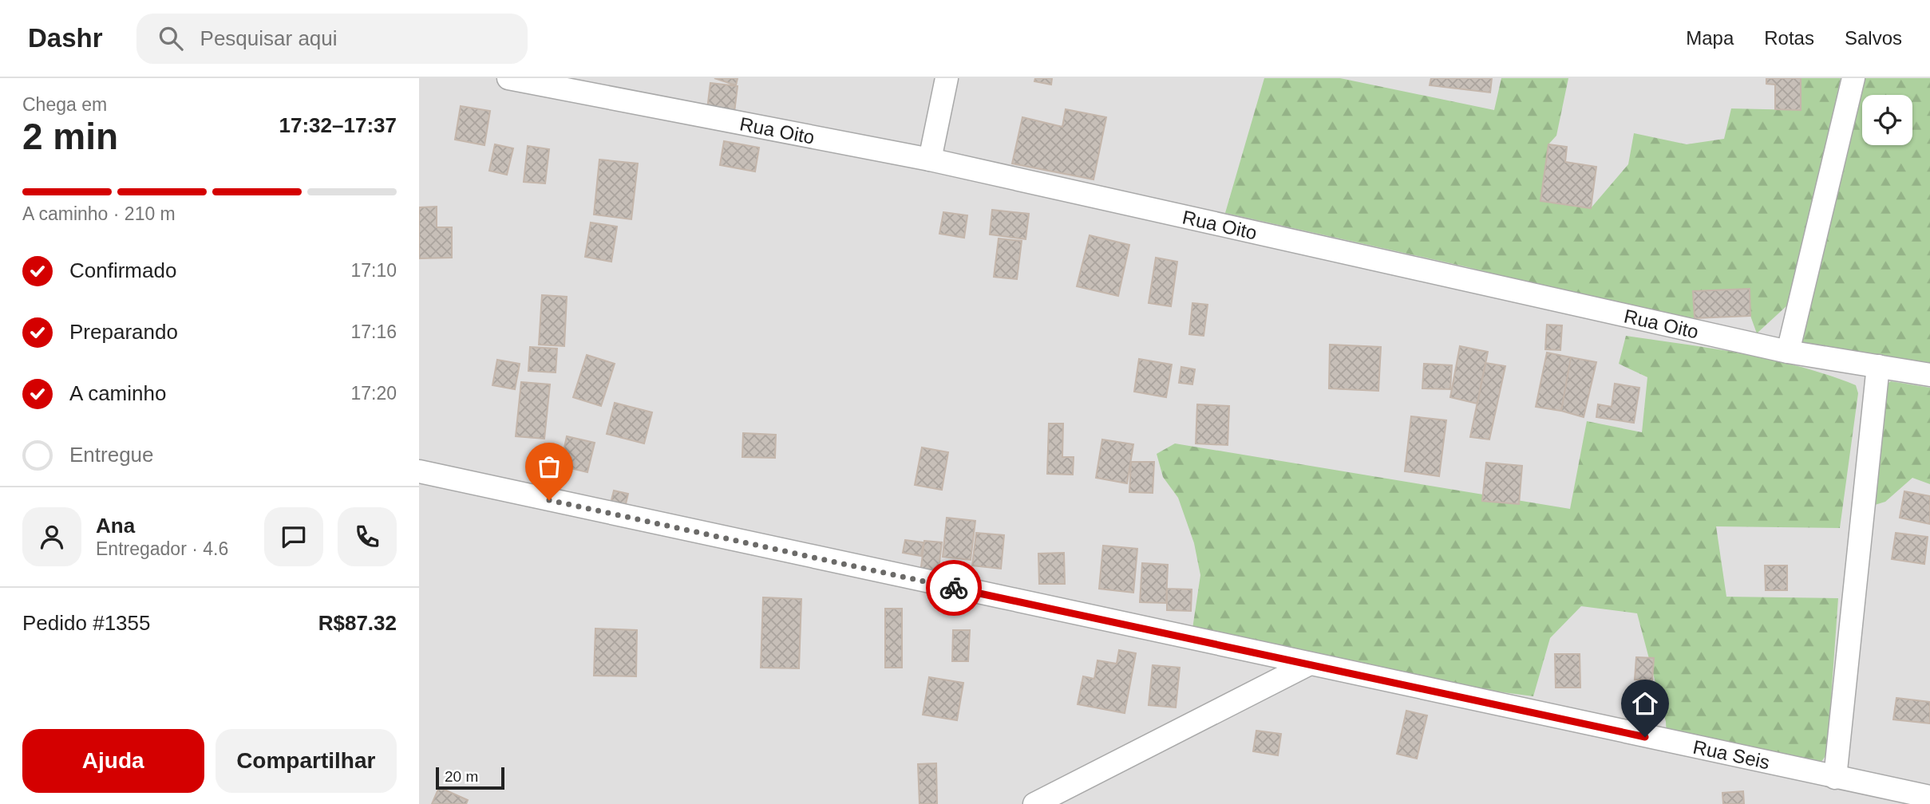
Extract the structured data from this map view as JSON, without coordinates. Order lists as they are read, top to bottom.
{
  "streets": {
    "street": ["Rua Oito", "Rua Seis"]
  },
  "scale_bar": "20 m",
  "page": {
    "header": "Dashr",
    "search": "Pesquisar aqui",
    "nav": ["Mapa", "Rotas", "Salvos"],
    "heading": ["2 min", "Chega em", "17:32–17:37"],
    "panel": [
      "Ana",
      "Entregador · 4.6",
      "Pedido #1355",
      "R$87.32"
    ],
    "bar": "A caminho · 210 m",
    "list": [
      ["Confirmado", "17:10"],
      ["Preparando", "17:16"],
      ["A caminho", "17:20"],
      "Entregue"
    ],
    "buttons": ["Ajuda", "Compartilhar"],
    "scale": "20 m"
  }
}
